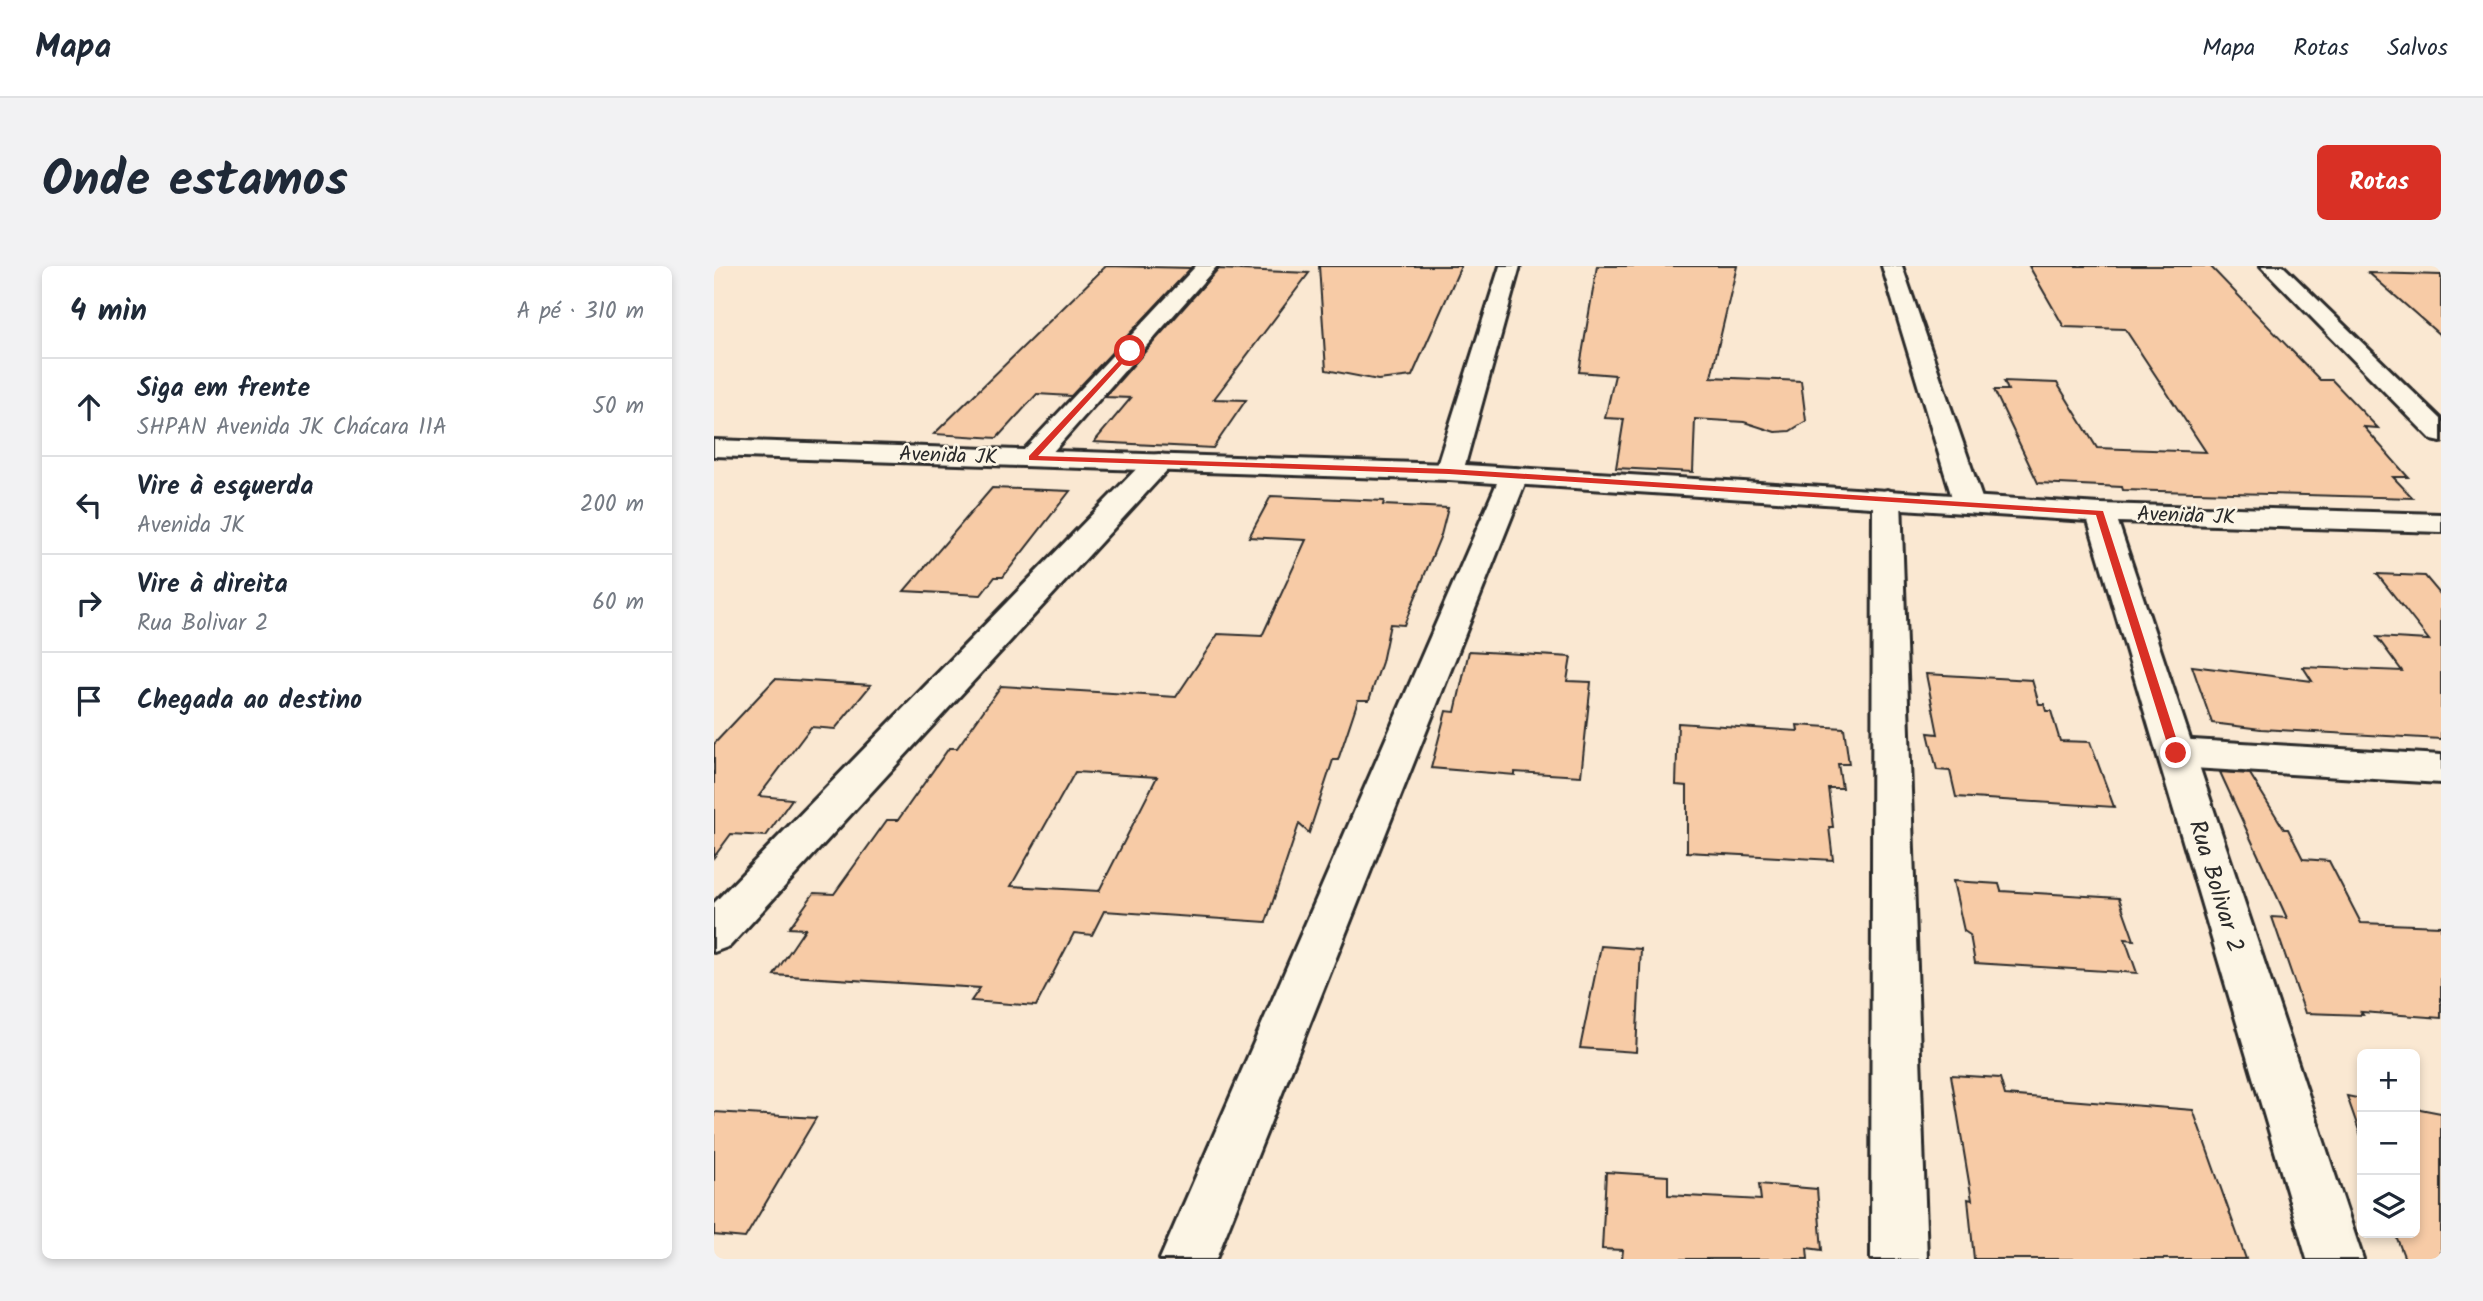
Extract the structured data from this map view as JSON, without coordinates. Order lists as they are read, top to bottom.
{
  "streets": {
    "street": ["Avenida JK", "Rua Bolivar 2"]
  },
  "crossings": [
    ["Avenida JK", "Rua Bolivar 2"]
  ],
  "page": {
    "header": "Mapa",
    "nav": ["Mapa", "Rotas", "Salvos"],
    "title": "Onde estamos",
    "buttons": "Rotas",
    "heading": ["4 min", "A pé · 310 m"],
    "list": [
      ["Siga em frente", "SHPAN Avenida JK Chácara 11A", "50 m"],
      ["Vire à esquerda", "Avenida JK", "200 m"],
      ["Vire à direita", "Rua Bolivar 2", "60 m"],
      "Chegada ao destino"
    ],
    "map_buttons": ["+", "−"]
  }
}
